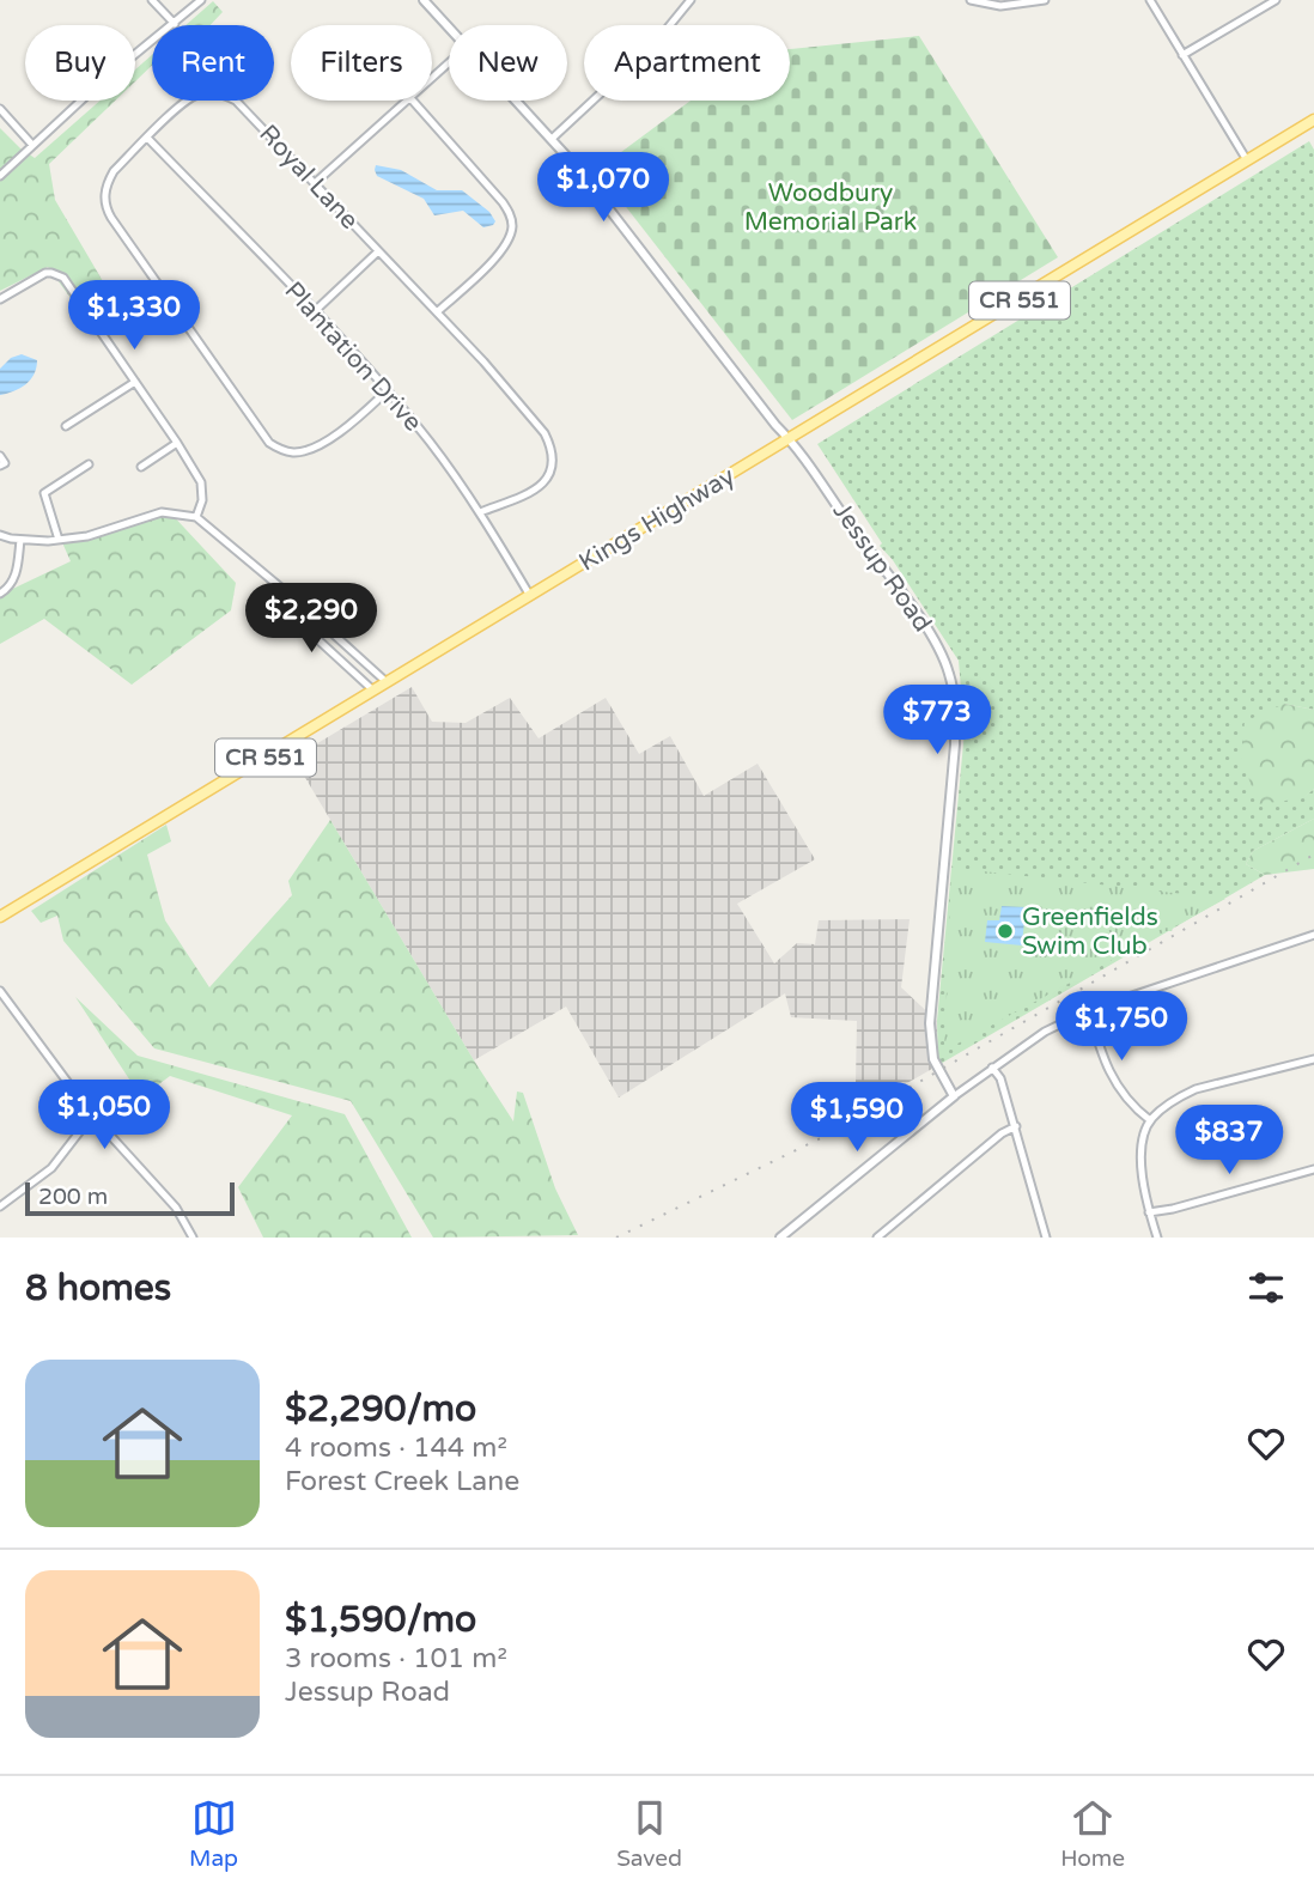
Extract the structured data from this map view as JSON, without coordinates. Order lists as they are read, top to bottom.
{
  "streets": {
    "main road": ["CR 551", "Kings Highway"],
    "street": ["Royal Lane", "Plantation Drive", "Jessup Road"]
  },
  "crossings": [
    ["Royal Lane", "Plantation Drive"],
    ["Plantation Drive", "Kings Highway"],
    ["Kings Highway", "Jessup Road"]
  ],
  "parks": ["Woodbury Memorial Park"],
  "places": ["Greenfields Swim Club"],
  "scale_bar": "200 m",
  "page": {
    "chip": [
      "Buy",
      "Rent",
      "Filters",
      "New",
      "Apartment"
    ],
    "price": [
      "$1,070",
      "$1,330",
      "$2,290",
      "$773",
      "$1,750",
      "$1,050",
      "$1,590",
      "$837"
    ],
    "scale": "200 m",
    "heading": "8 homes",
    "list": [
      {
        "name": "$2,290/mo",
        "note": "4 rooms · 144 m² · Forest Creek Lane"
      },
      {
        "name": "$1,590/mo",
        "note": "3 rooms · 101 m² · Jessup Road"
      }
    ],
    "tabs": ["Map", "Saved", "Home"]
  }
}
